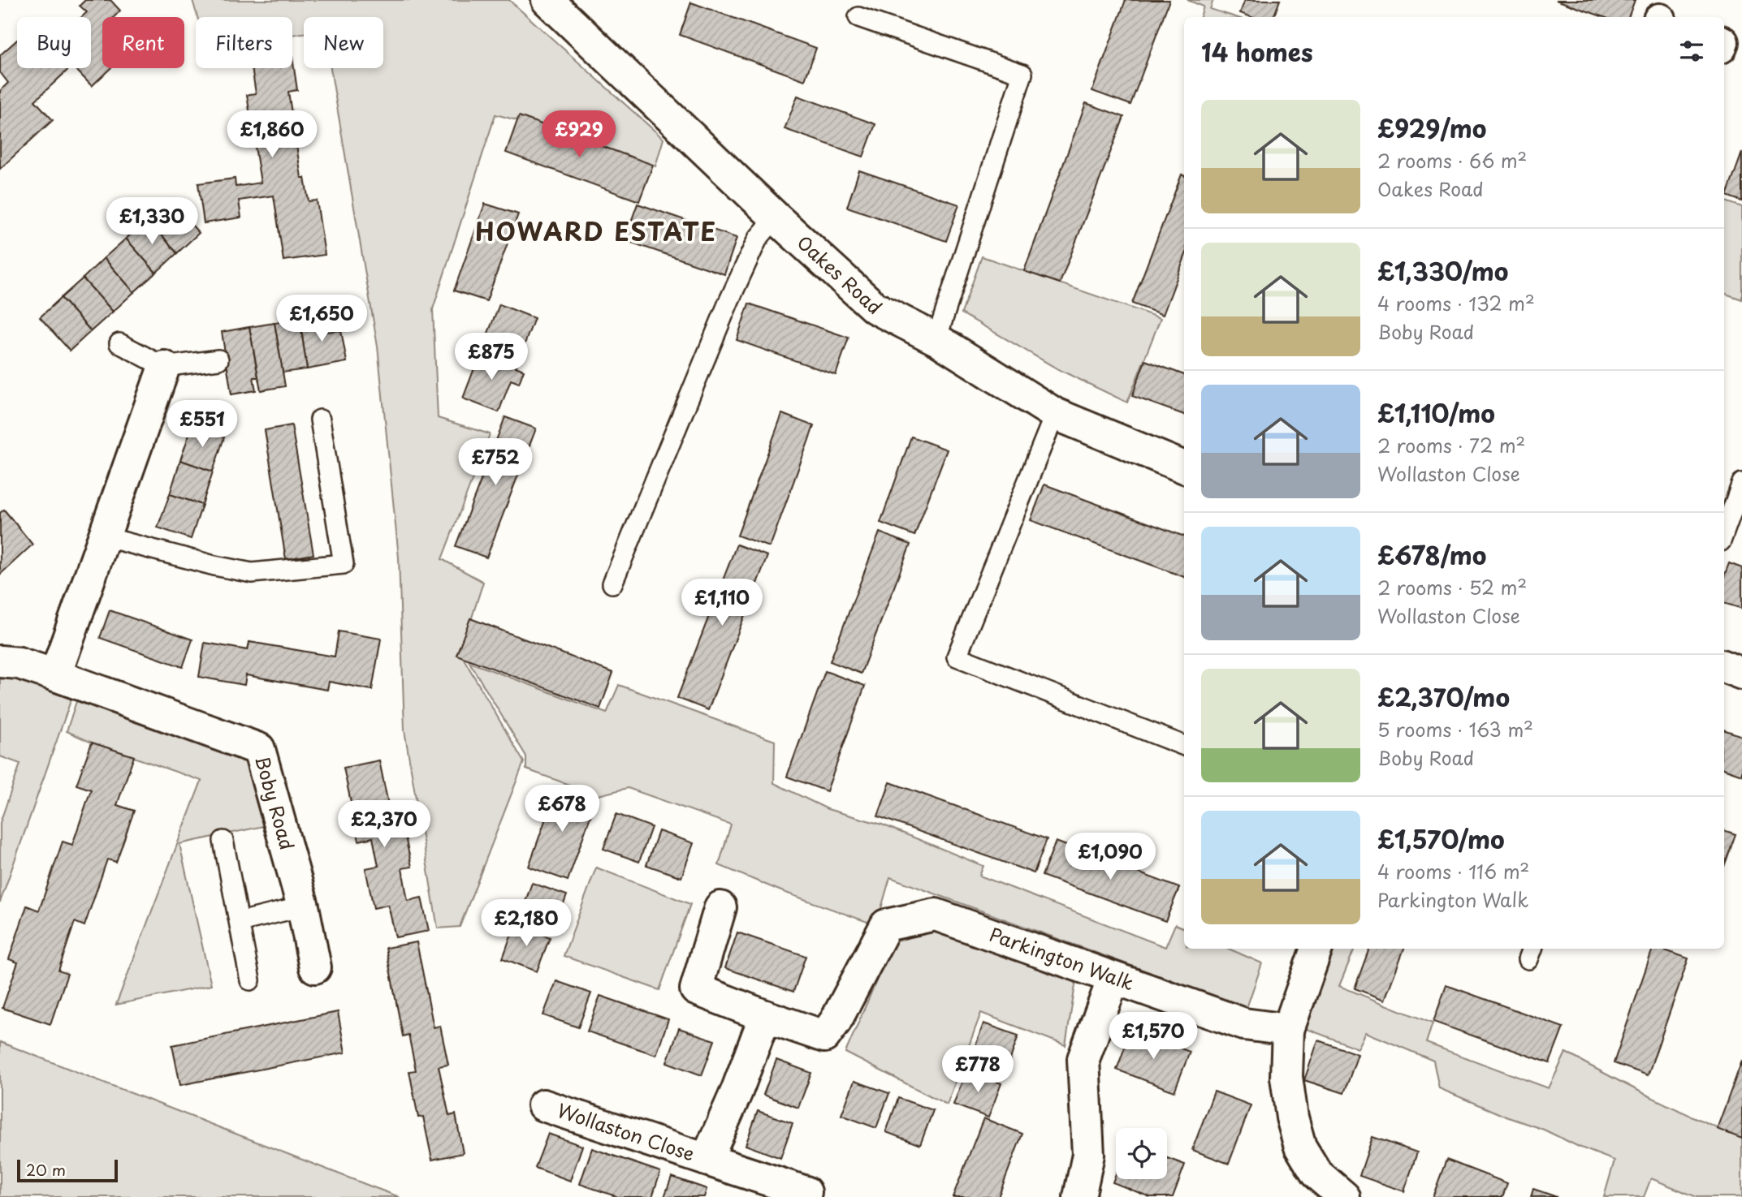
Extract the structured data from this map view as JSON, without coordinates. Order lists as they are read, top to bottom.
{
  "streets": {
    "street": [
      "Oakes Road",
      "Boby Road",
      "Parkington Walk",
      "Wollaston Close"
    ]
  },
  "crossings": [
    ["Parkington Walk", "Wollaston Close"]
  ],
  "districts": ["HOWARD ESTATE"],
  "scale_bar": "20 m",
  "page": {
    "chip": [
      "Buy",
      "Rent",
      "Filters",
      "New"
    ],
    "heading": "14 homes",
    "list": [
      {
        "name": "£929/mo",
        "note": "2 rooms · 66 m² · Oakes Road"
      },
      {
        "name": "£1,330/mo",
        "note": "4 rooms · 132 m² · Boby Road"
      },
      {
        "name": "£1,110/mo",
        "note": "2 rooms · 72 m² · Wollaston Close"
      },
      {
        "name": "£678/mo",
        "note": "2 rooms · 52 m² · Wollaston Close"
      },
      {
        "name": "£2,370/mo",
        "note": "5 rooms · 163 m² · Boby Road"
      },
      {
        "name": "£1,570/mo",
        "note": "4 rooms · 116 m² · Parkington Walk"
      }
    ],
    "price": [
      "£1,860",
      "£929",
      "£1,330",
      "£1,650",
      "£875",
      "£551",
      "£752",
      "£1,110",
      "£678",
      "£2,370",
      "£1,090",
      "£2,180",
      "£1,570",
      "£778"
    ],
    "scale": "20 m"
  }
}
